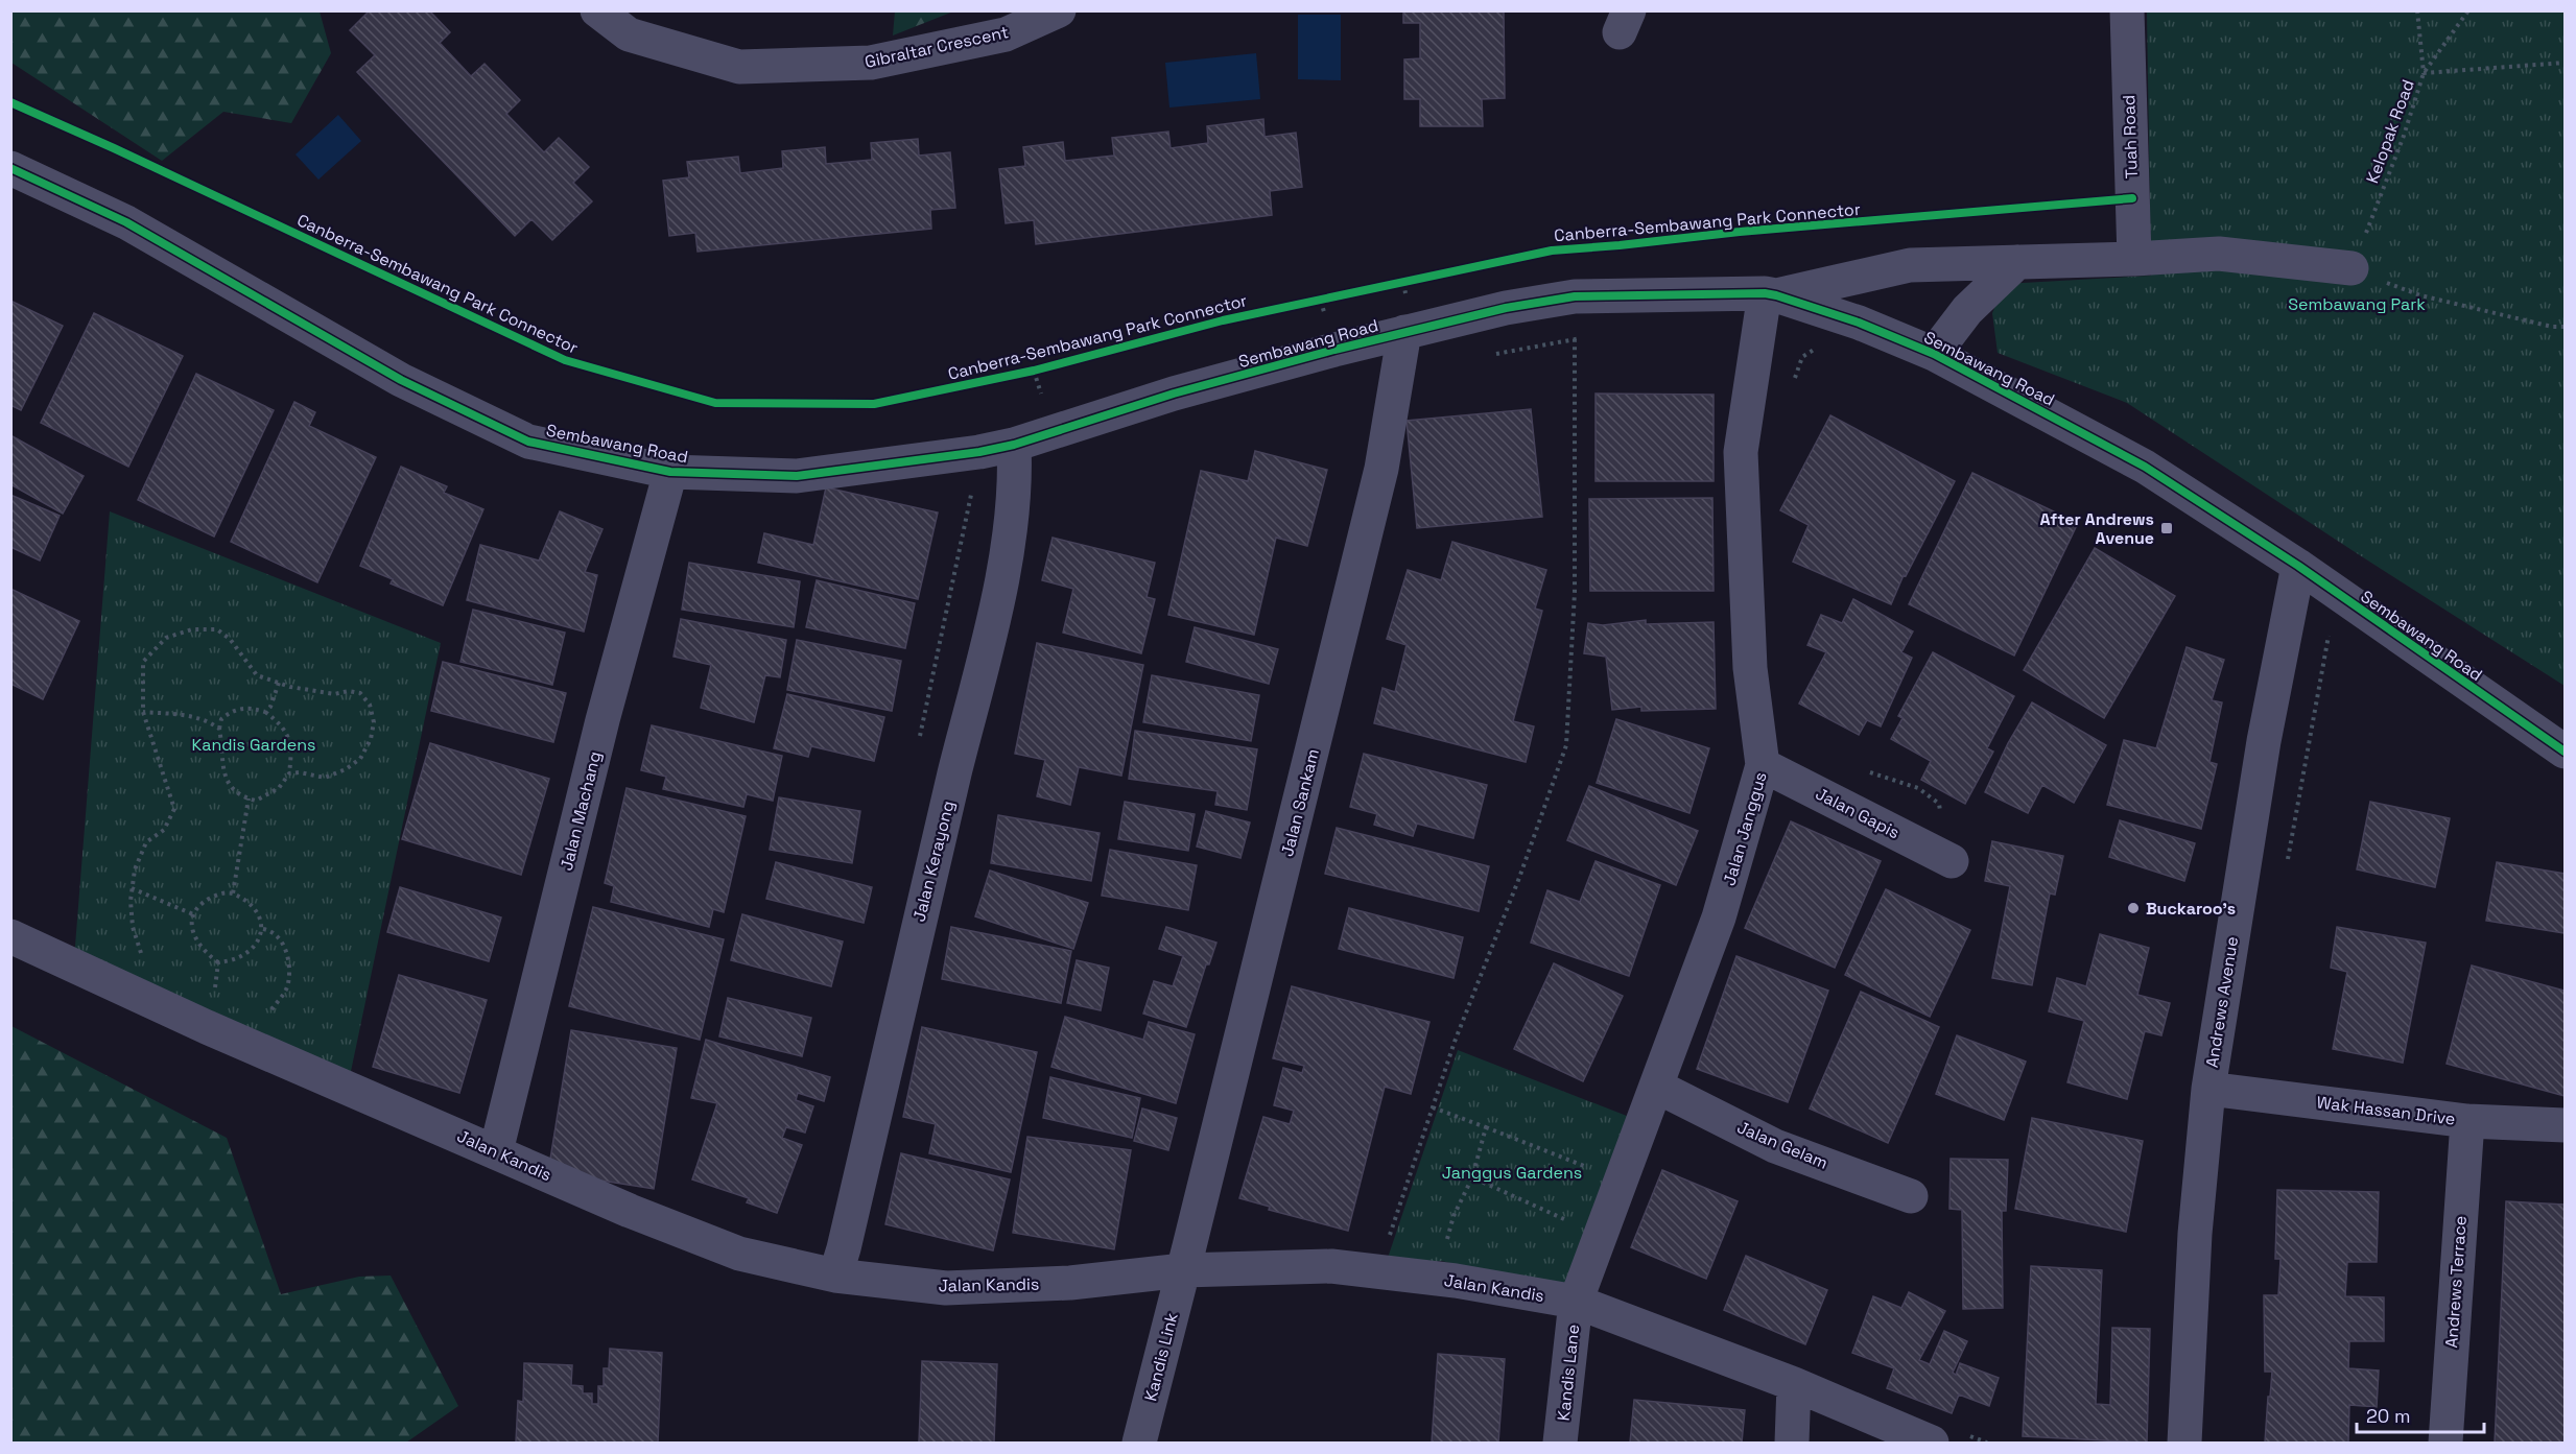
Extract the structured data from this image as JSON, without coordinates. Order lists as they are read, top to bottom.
{
  "streets": {
    "street": [
      "Gibraltar Crescent",
      "Tuah Road",
      "Sembawang Road",
      "Jalan Sankam",
      "Jalan Machang",
      "Jalan Gapis",
      "Jalan Janggus",
      "Jalan Kerayong",
      "Andrews Avenue",
      "Wak Hassan Drive",
      "Jalan Gelam",
      "Jalan Kandis",
      "Andrews Terrace",
      "Kandis Link",
      "Kandis Lane"
    ],
    "path": ["Kelopak Road"],
    "cycle path": ["Canberra-Sembawang Park Connector"]
  },
  "crossings": [
    ["Sembawang Road", "Jalan Sankam"],
    ["Sembawang Road", "Jalan Machang"],
    ["Sembawang Road", "Jalan Janggus"],
    ["Sembawang Road", "Jalan Kerayong"],
    ["Sembawang Road", "Andrews Avenue"],
    ["Jalan Sankam", "Jalan Kandis"],
    ["Jalan Sankam", "Kandis Link"],
    ["Jalan Machang", "Jalan Kandis"],
    ["Jalan Gapis", "Jalan Janggus"],
    ["Jalan Janggus", "Jalan Gelam"],
    ["Jalan Janggus", "Jalan Kandis"],
    ["Jalan Janggus", "Kandis Lane"],
    ["Jalan Kerayong", "Jalan Kandis"],
    ["Andrews Avenue", "Wak Hassan Drive"],
    ["Wak Hassan Drive", "Andrews Terrace"],
    ["Jalan Kandis", "Kandis Link"],
    ["Jalan Kandis", "Kandis Lane"]
  ],
  "parks": ["Sembawang Park", "Kandis Gardens", "Janggus Gardens"],
  "places": {
    "transit": ["After Andrews Avenue"],
    "other": ["Buckaroo's"]
  },
  "scale_bar": "20 m"
}
